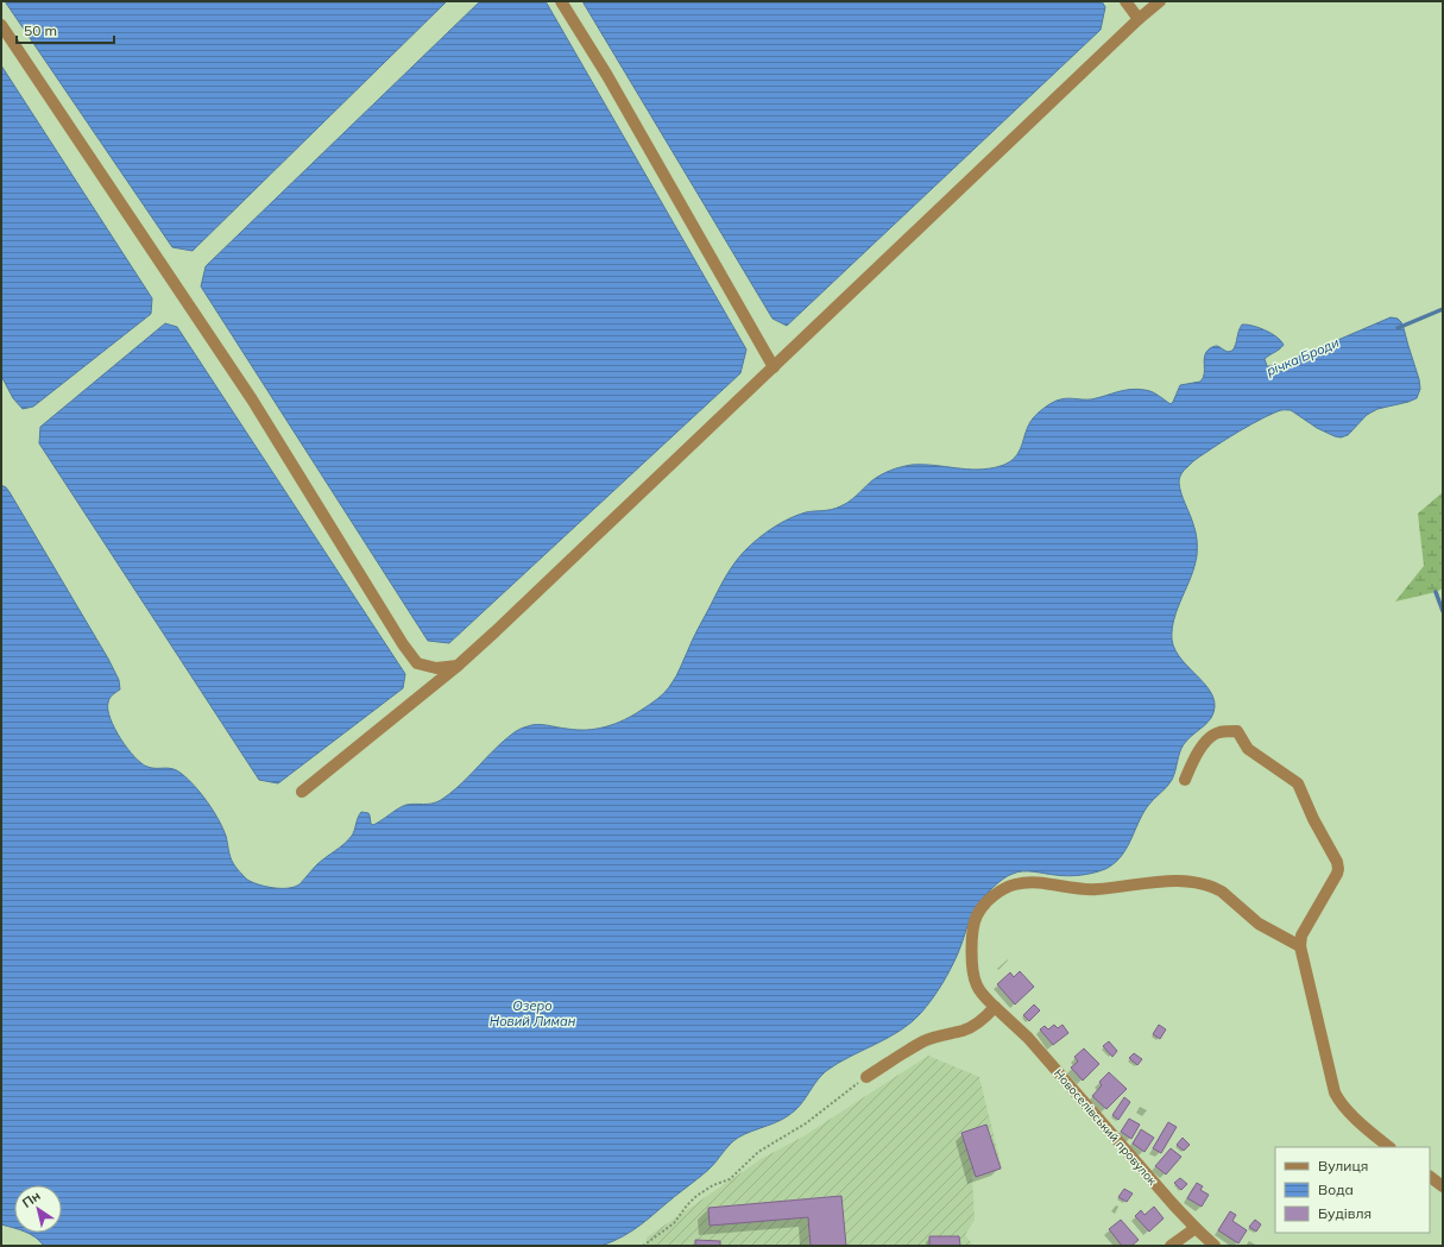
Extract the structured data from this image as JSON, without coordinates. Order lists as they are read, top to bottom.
{
  "streets": {
    "street": ["Новоселівський провулок"]
  },
  "water": ["річка Броди", "Озеро Новий Лиман"],
  "legend": ["Вулиця", "Вода", "Будівля"],
  "scale_bar": "50 m",
  "north": "top left"
}
